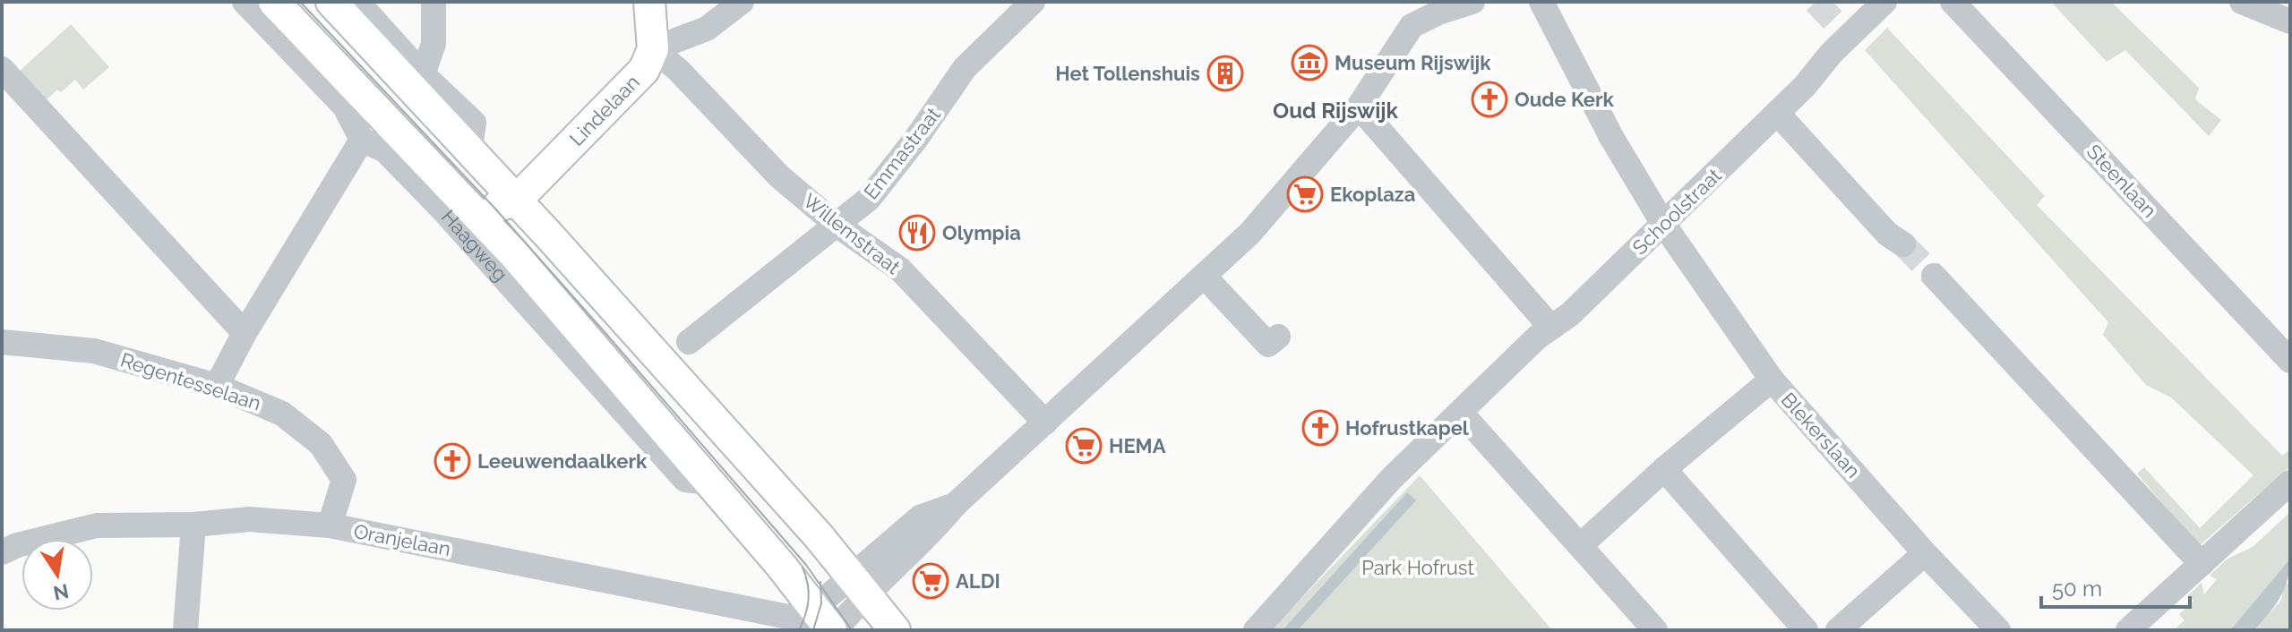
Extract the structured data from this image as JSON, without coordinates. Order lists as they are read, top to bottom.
{
  "streets": {
    "main road": ["Lindelaan", "Haagweg"],
    "street": [
      "Emmastraat",
      "Steenlaan",
      "Schoolstraat",
      "Willemstraat",
      "Regentesselaan",
      "Blekerslaan",
      "Oranjelaan"
    ]
  },
  "crossings": [
    ["Lindelaan", "Willemstraat"],
    ["Emmastraat", "Willemstraat"],
    ["Schoolstraat", "Blekerslaan"],
    ["Haagweg", "Oranjelaan"],
    ["Regentesselaan", "Oranjelaan"]
  ],
  "districts": ["Oud Rijswijk"],
  "parks": ["Park Hofrust"],
  "places": {
    "museum": ["Museum Rijswijk"],
    "building": ["Het Tollenshuis"],
    "church": ["Oude Kerk", "Hofrustkapel", "Leeuwendaalkerk"],
    "supermarket": ["Ekoplaza", "HEMA", "ALDI"],
    "restaurant": ["Olympia"]
  },
  "scale_bar": "50 m",
  "north": "bottom"
}
